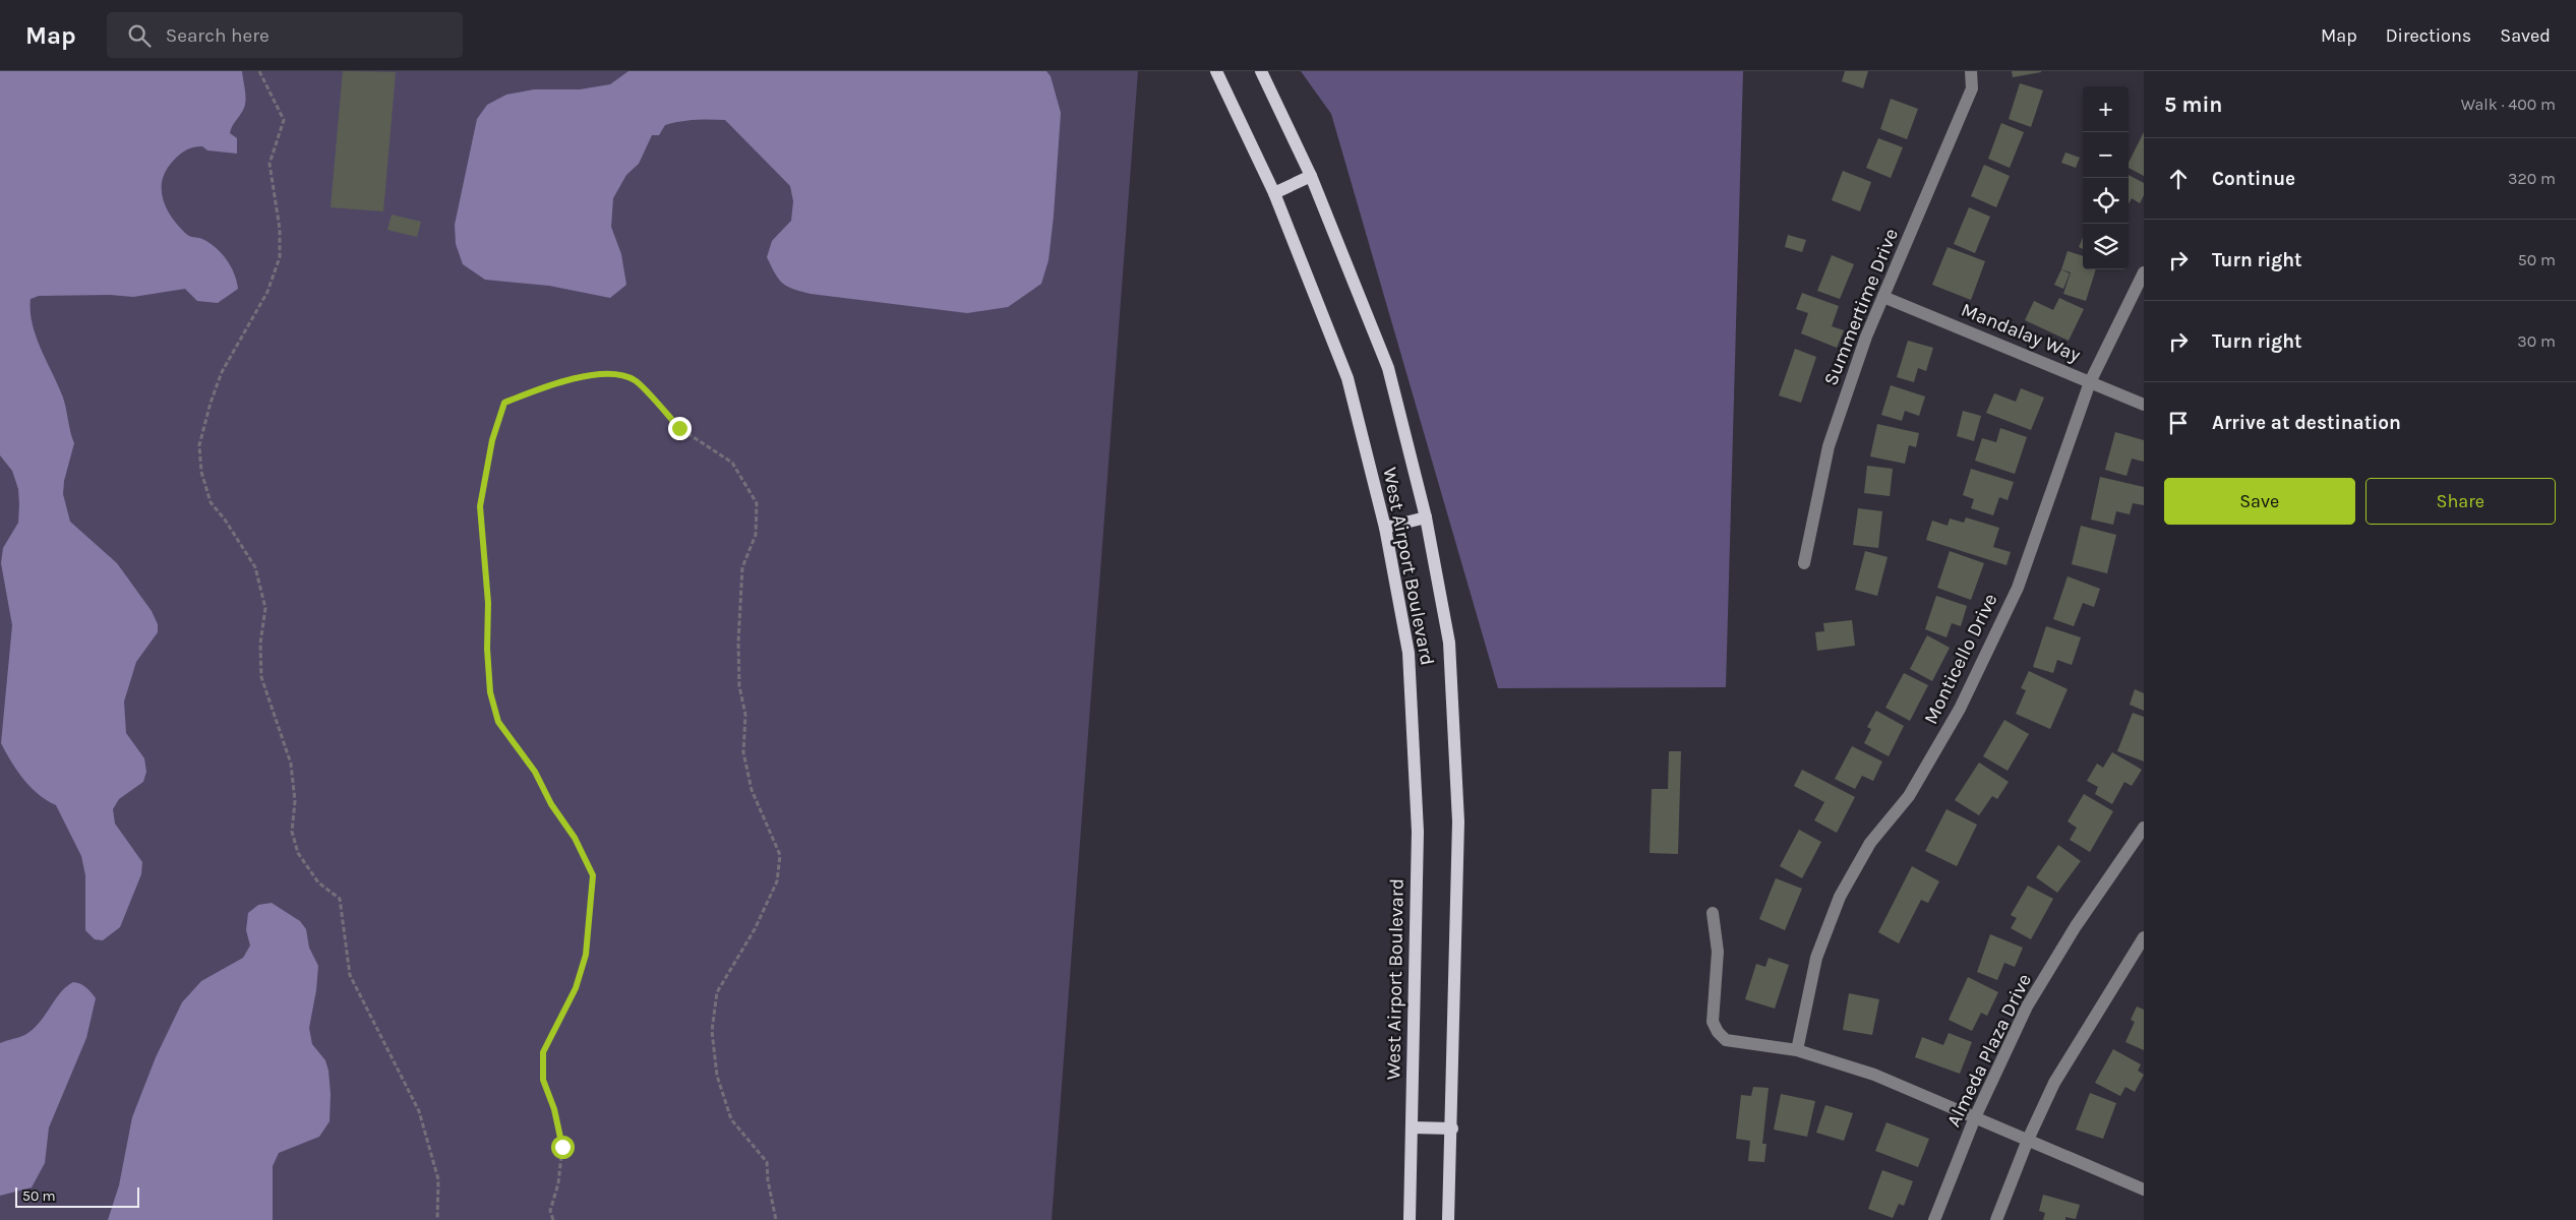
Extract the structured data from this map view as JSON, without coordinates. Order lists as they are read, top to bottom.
{
  "streets": {
    "main road": ["West Airport Boulevard"],
    "street": [
      "Summertime Drive",
      "Mandalay Way",
      "Monticello Drive",
      "Almeda Plaza Drive"
    ]
  },
  "crossings": [
    ["Summertime Drive", "Mandalay Way"],
    ["Mandalay Way", "Monticello Drive"]
  ],
  "scale_bar": "50 m",
  "page": {
    "header": "Map",
    "search": "Search here",
    "nav": ["Map", "Directions", "Saved"],
    "heading": ["5 min", "Walk · 400 m"],
    "map_buttons": ["+", "−"],
    "list": [
      ["Continue", "320 m"],
      ["Turn right", "50 m"],
      ["Turn right", "30 m"],
      "Arrive at destination"
    ],
    "buttons": ["Save", "Share"],
    "scale": "50 m"
  }
}
